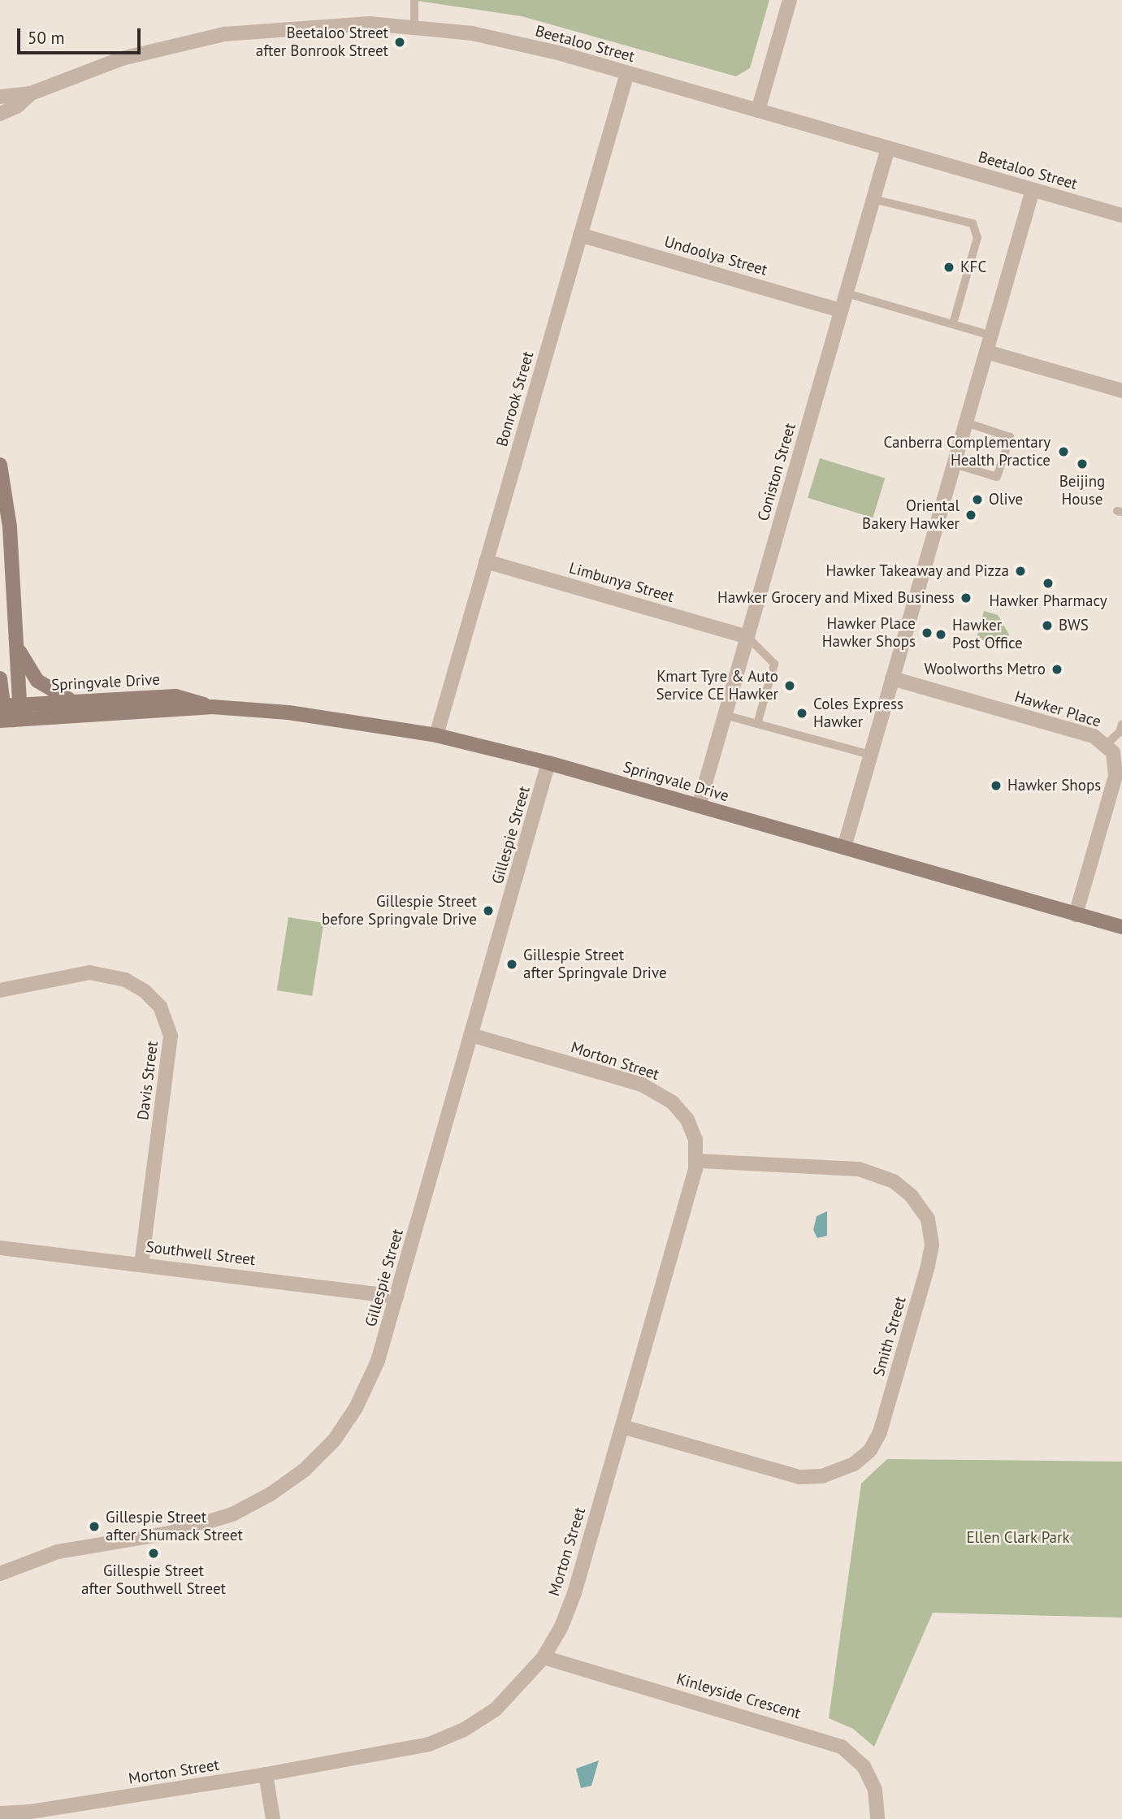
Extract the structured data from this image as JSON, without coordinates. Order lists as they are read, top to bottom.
{
  "streets": {
    "main road": ["Springvale Drive"],
    "street": [
      "Beetaloo Street",
      "Undoolya Street",
      "Bonrook Street",
      "Coniston Street",
      "Limbunya Street",
      "Hawker Place",
      "Gillespie Street",
      "Morton Street",
      "Davis Street",
      "Southwell Street",
      "Smith Street",
      "Kinleyside Crescent"
    ]
  },
  "crossings": [
    ["Beetaloo Street", "Bonrook Street"],
    ["Beetaloo Street", "Coniston Street"],
    ["Undoolya Street", "Bonrook Street"],
    ["Undoolya Street", "Coniston Street"],
    ["Bonrook Street", "Limbunya Street"],
    ["Bonrook Street", "Springvale Drive"],
    ["Coniston Street", "Limbunya Street"],
    ["Coniston Street", "Springvale Drive"],
    ["Springvale Drive", "Hawker Place"],
    ["Springvale Drive", "Gillespie Street"],
    ["Gillespie Street", "Morton Street"],
    ["Gillespie Street", "Southwell Street"],
    ["Morton Street", "Smith Street"],
    ["Morton Street", "Kinleyside Crescent"],
    ["Davis Street", "Southwell Street"]
  ],
  "parks": ["Ellen Clark Park"],
  "places": [
    "Beetaloo Street after Bonrook Street",
    "KFC",
    "Canberra Complementary Health Practice",
    "Beijing House",
    "Olive",
    "Oriental Bakery Hawker",
    "Hawker Takeaway and Pizza",
    "Hawker Pharmacy",
    "Hawker Grocery and Mixed Business",
    "BWS",
    "Hawker Place Hawker Shops",
    "Hawker Post Office",
    "Woolworths Metro",
    "Kmart Tyre & Auto Service CE Hawker",
    "Coles Express Hawker",
    "Hawker Shops",
    "Gillespie Street before Springvale Drive",
    "Gillespie Street after Springvale Drive",
    "Gillespie Street after Shumack Street",
    "Gillespie Street after Southwell Street"
  ],
  "scale_bar": "50 m"
}
